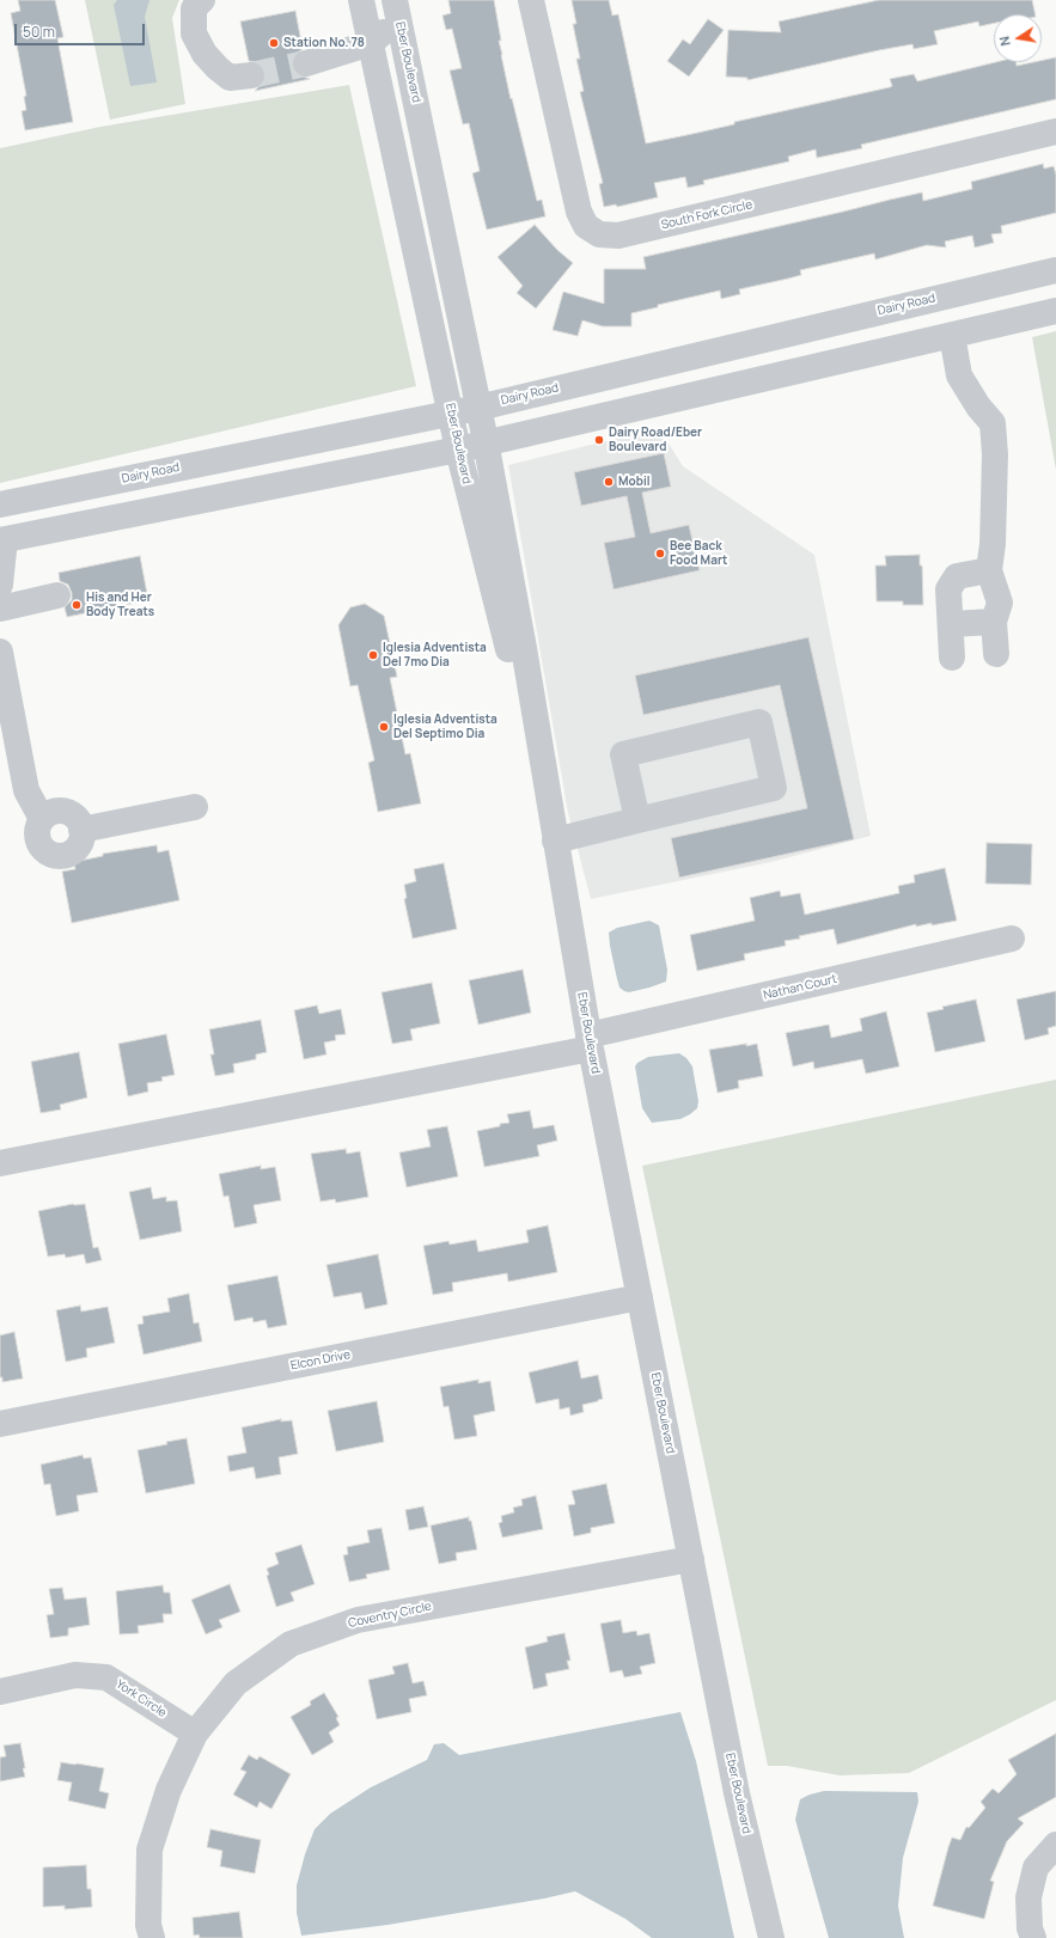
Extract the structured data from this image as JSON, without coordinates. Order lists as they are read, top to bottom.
{
  "streets": {
    "street": [
      "Eber Boulevard",
      "South Fork Circle",
      "Dairy Road",
      "Nathan Court",
      "Elcon Drive",
      "Coventry Circle",
      "York Circle"
    ]
  },
  "crossings": [
    ["Eber Boulevard", "Dairy Road"],
    ["Eber Boulevard", "Nathan Court"],
    ["Eber Boulevard", "Elcon Drive"],
    ["Eber Boulevard", "Coventry Circle"],
    ["Coventry Circle", "York Circle"]
  ],
  "places": [
    "Station No. 78",
    "Dairy Road/Eber Boulevard",
    "Mobil",
    "Bee Back Food Mart",
    "His and Her Body Treats",
    "Iglesia Adventista Del 7mo Dia",
    "Iglesia Adventista Del Septimo Dia"
  ],
  "scale_bar": "50 m",
  "north": "left"
}
